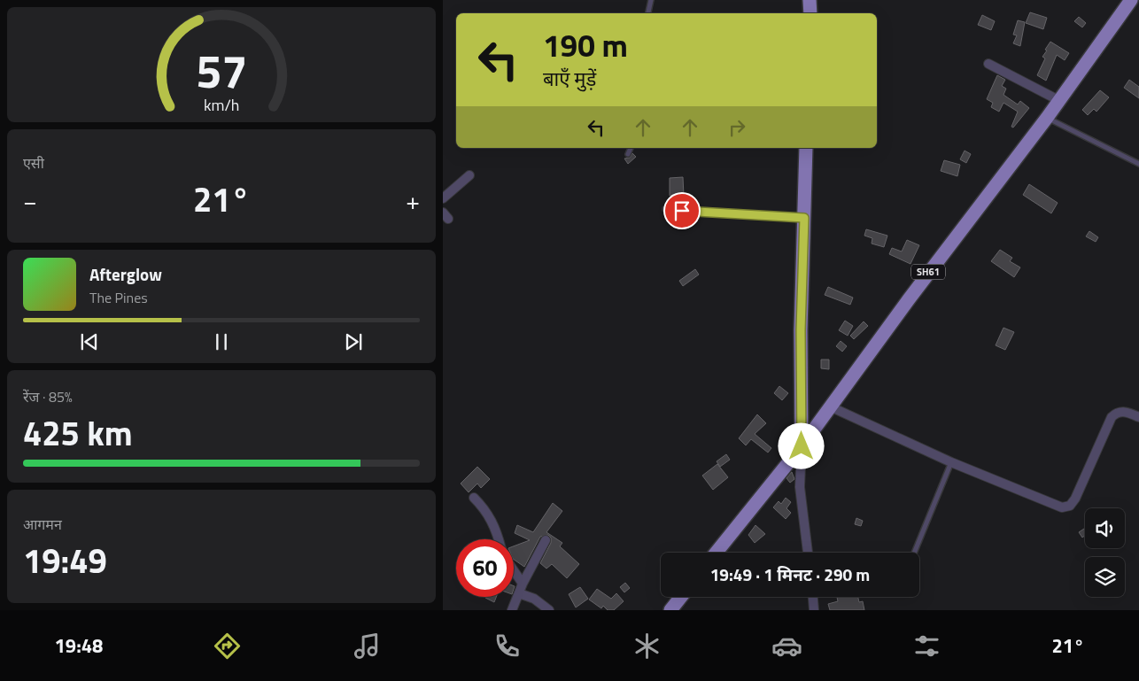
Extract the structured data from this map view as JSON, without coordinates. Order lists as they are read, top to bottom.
{
  "streets": {
    "main road": ["SH61"]
  },
  "page": {
    "turn": ["190 m", "बाएँ मुड़ें"],
    "tile": [
      "एसी",
      ["रेंज · 85%", "425 km"],
      ["आगमन", "19:49"]
    ],
    "heat": ["−", "21°", "+"],
    "song": ["Afterglow", "The Pines"],
    "limit": "60",
    "trip": "19:49 · 1 मिनट · 290 m",
    "tabs": ["19:48", "21°"],
    "gauge": ["57", "km/h"]
  }
}
